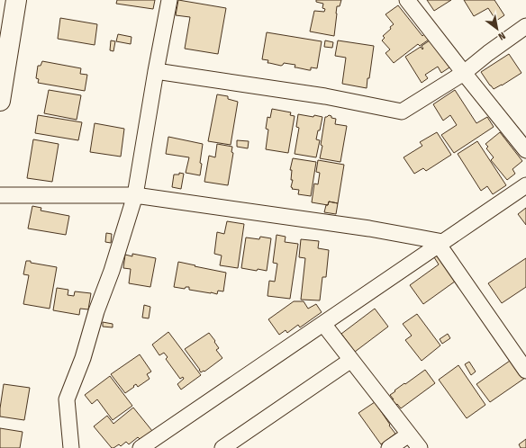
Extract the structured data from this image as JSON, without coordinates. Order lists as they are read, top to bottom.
{
  "north": "bottom right"
}
